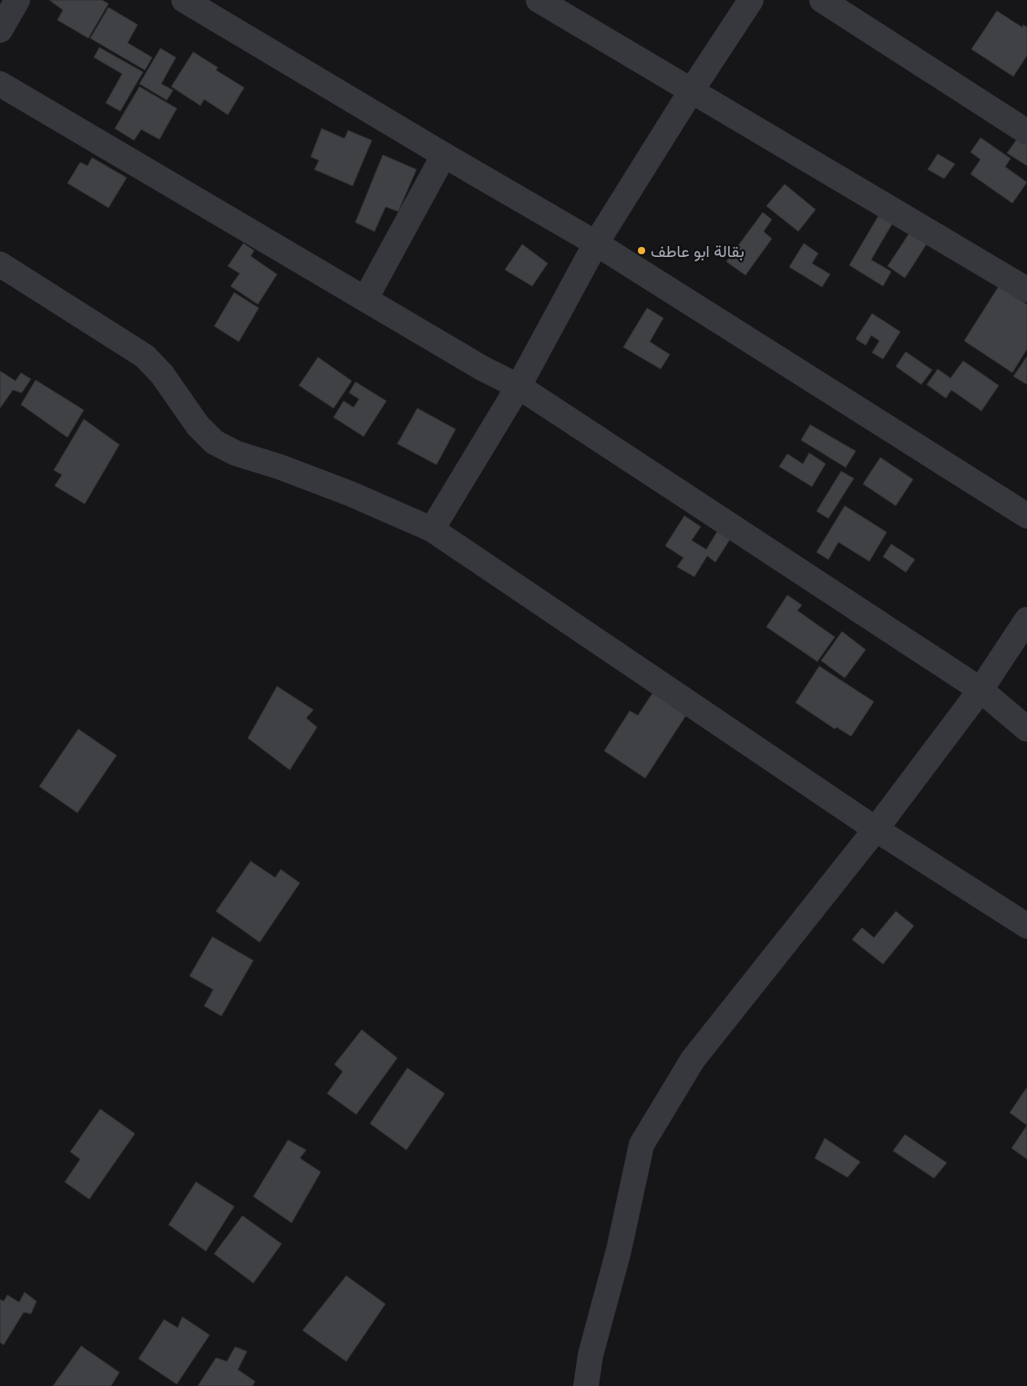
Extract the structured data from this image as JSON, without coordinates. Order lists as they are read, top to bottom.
{
  "places": ["بقالة ابو عاطف"]
}
